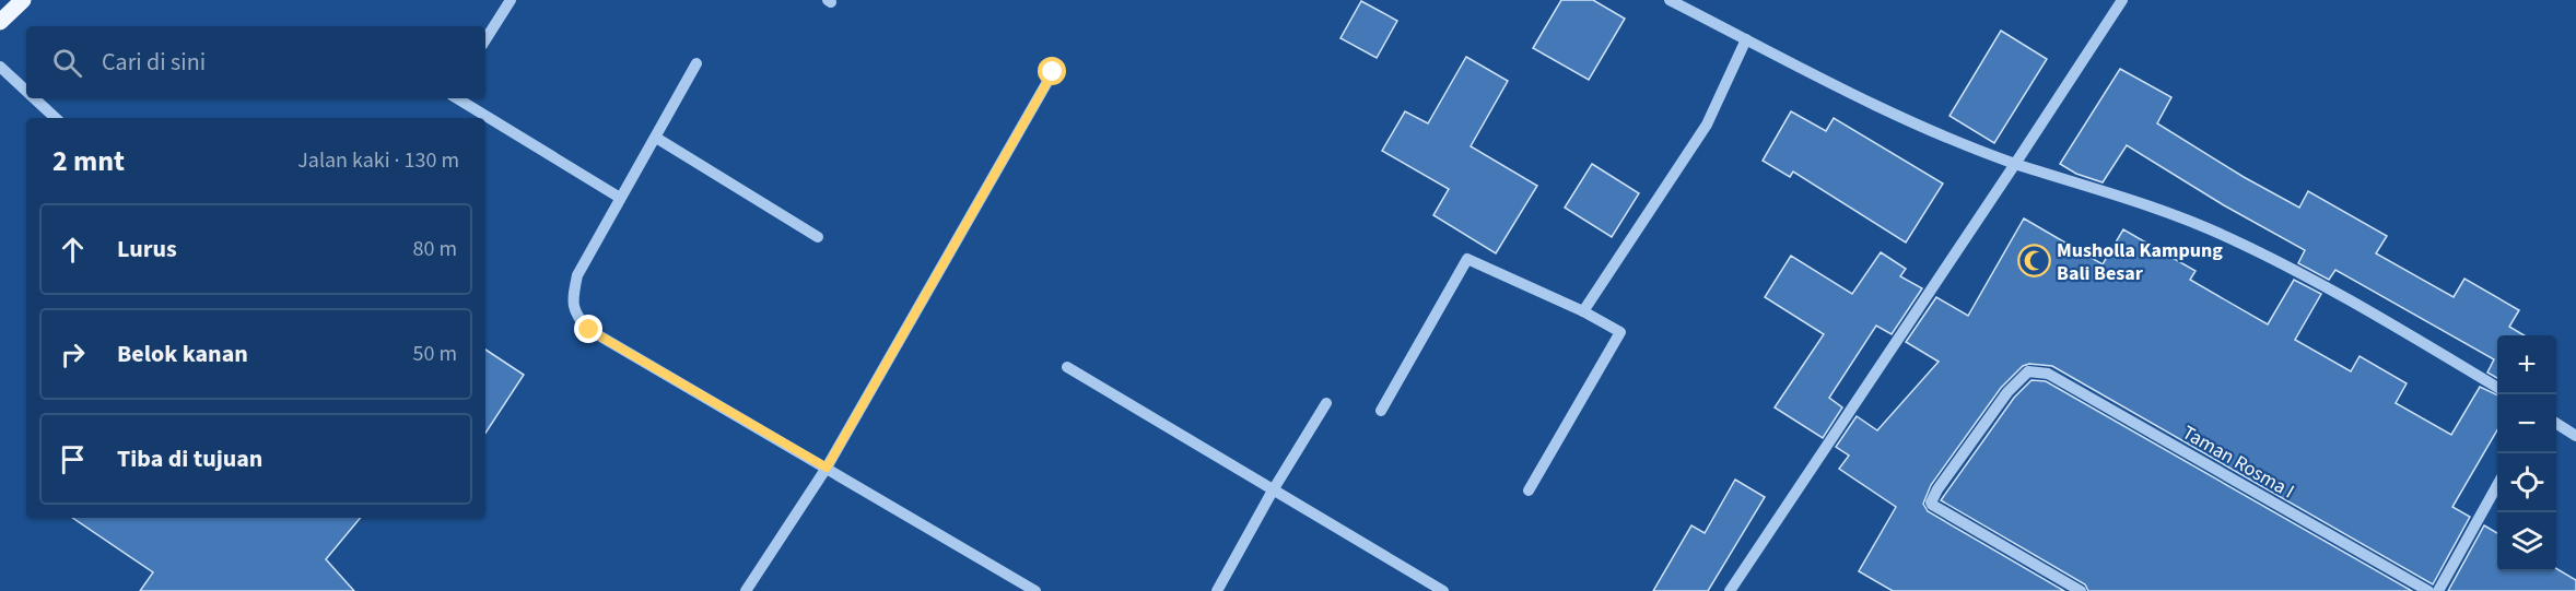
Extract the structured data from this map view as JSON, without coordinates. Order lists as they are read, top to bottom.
{
  "streets": {
    "street": ["Taman Rosma I"]
  },
  "places": {
    "mosque": ["Musholla Kampung Bali Besar"]
  },
  "page": {
    "search": "Cari di sini",
    "heading": ["2 mnt", "Jalan kaki · 130 m"],
    "list": [
      ["Lurus", "80 m"],
      ["Belok kanan", "50 m"],
      "Tiba di tujuan"
    ],
    "map_buttons": ["+", "−"]
  }
}
